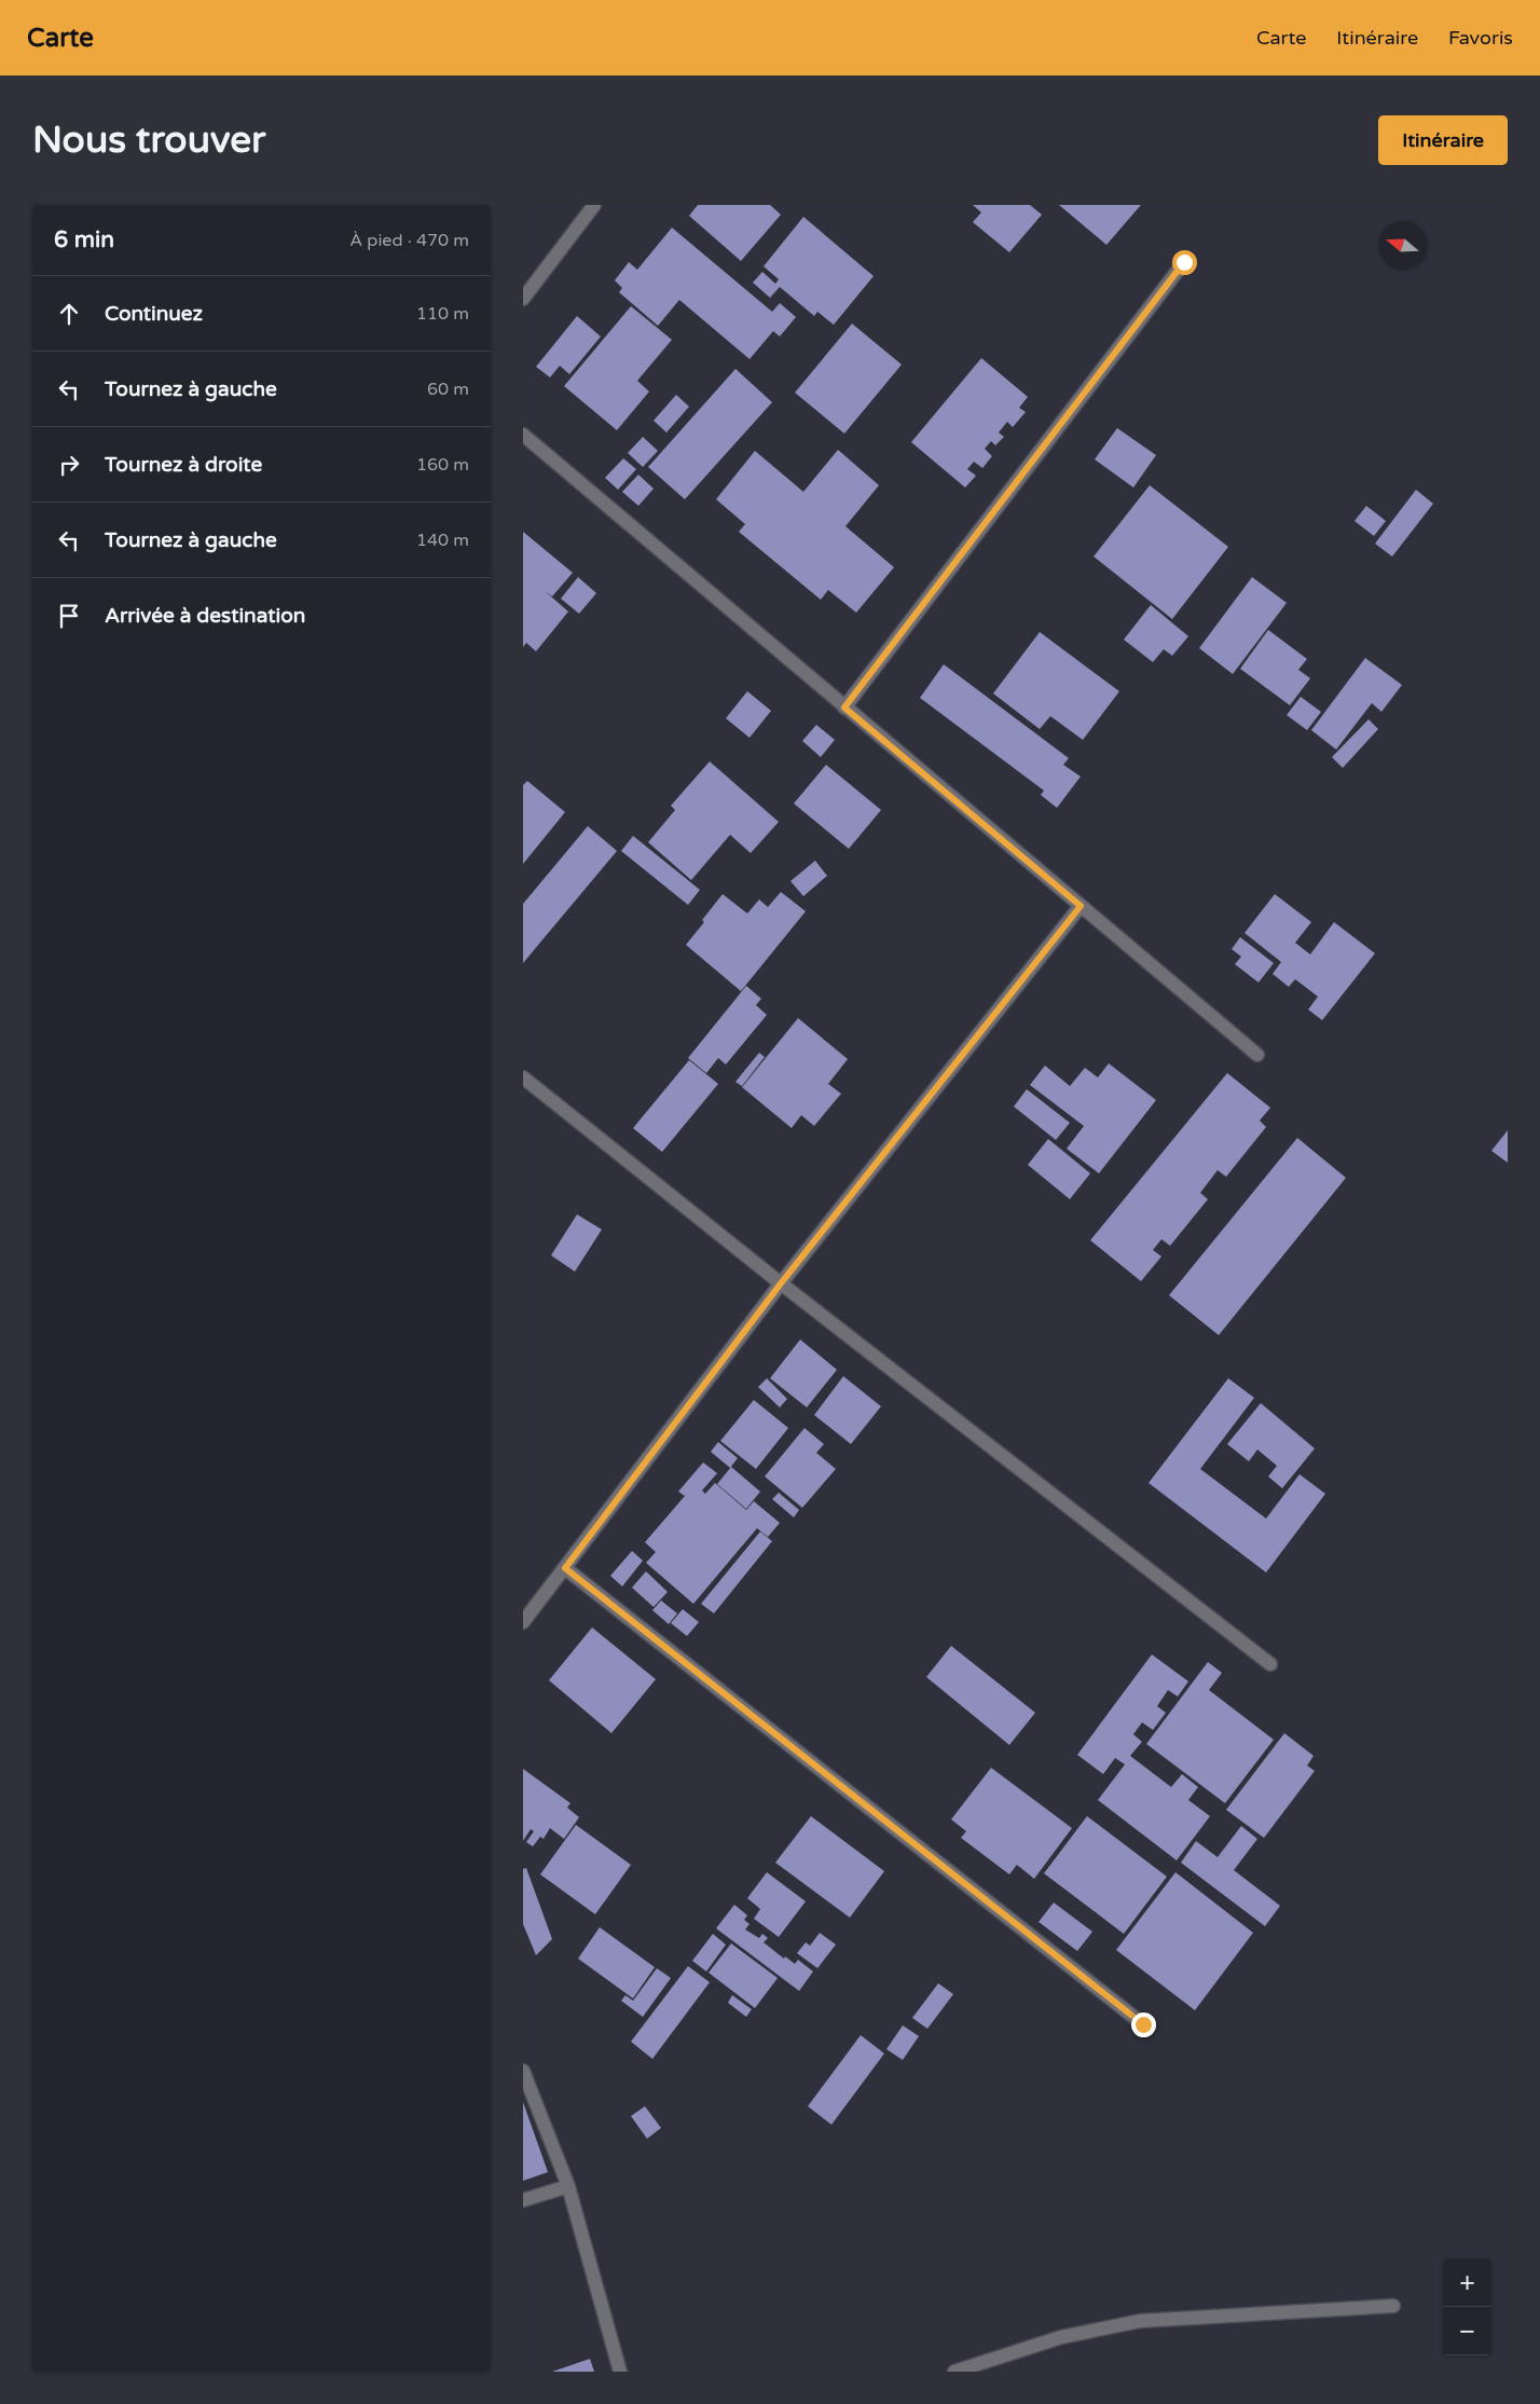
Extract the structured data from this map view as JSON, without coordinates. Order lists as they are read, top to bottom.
{
  "north": "left",
  "page": {
    "header": "Carte",
    "nav": ["Carte", "Itinéraire", "Favoris"],
    "buttons": "Itinéraire",
    "title": "Nous trouver",
    "heading": ["6 min", "À pied · 470 m"],
    "list": [
      ["Continuez", "110 m"],
      ["Tournez à gauche", "60 m"],
      ["Tournez à droite", "160 m"],
      ["Tournez à gauche", "140 m"],
      "Arrivée à destination"
    ],
    "map_buttons": ["+", "−"]
  }
}
